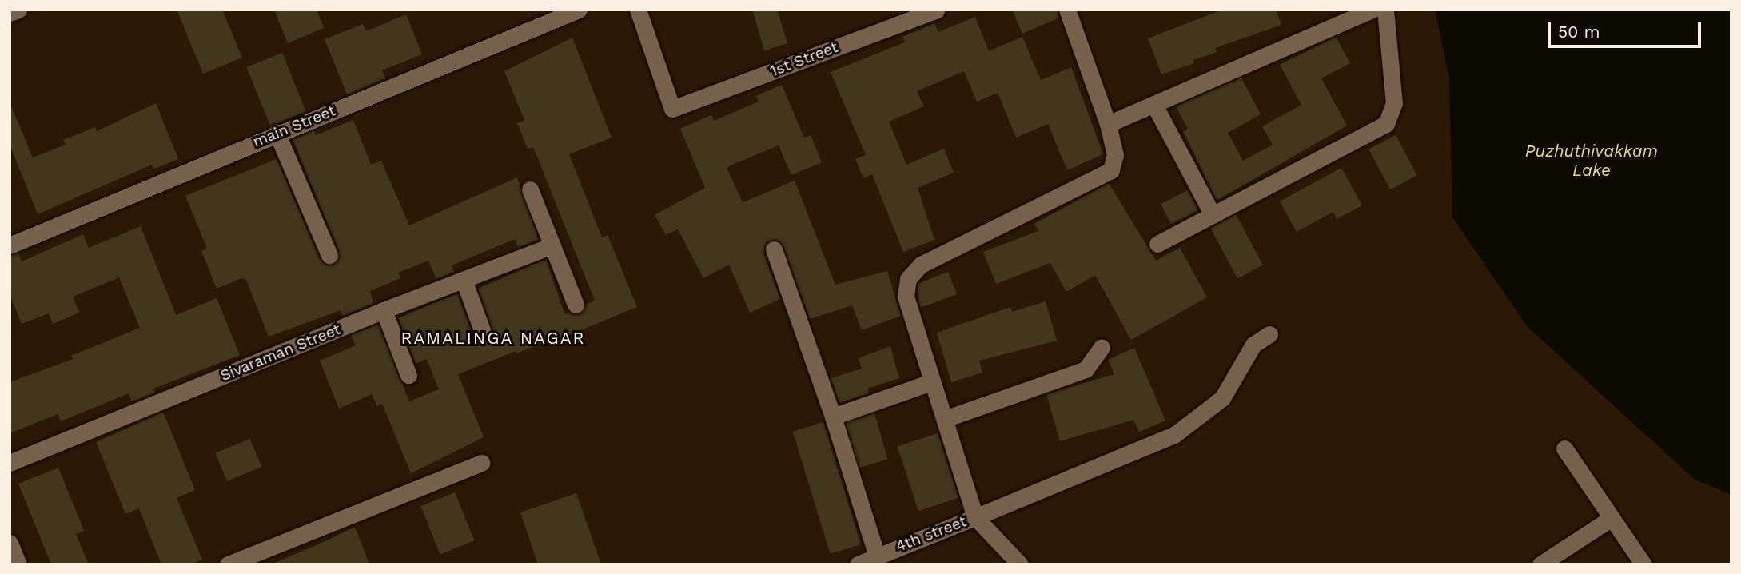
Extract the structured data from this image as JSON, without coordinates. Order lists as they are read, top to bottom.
{
  "streets": {
    "street": [
      "1st Street",
      "main Street",
      "Sivaraman Street",
      "4th street"
    ]
  },
  "districts": ["RAMALINGA NAGAR"],
  "water": ["Puzhuthivakkam Lake"],
  "scale_bar": "50 m"
}
